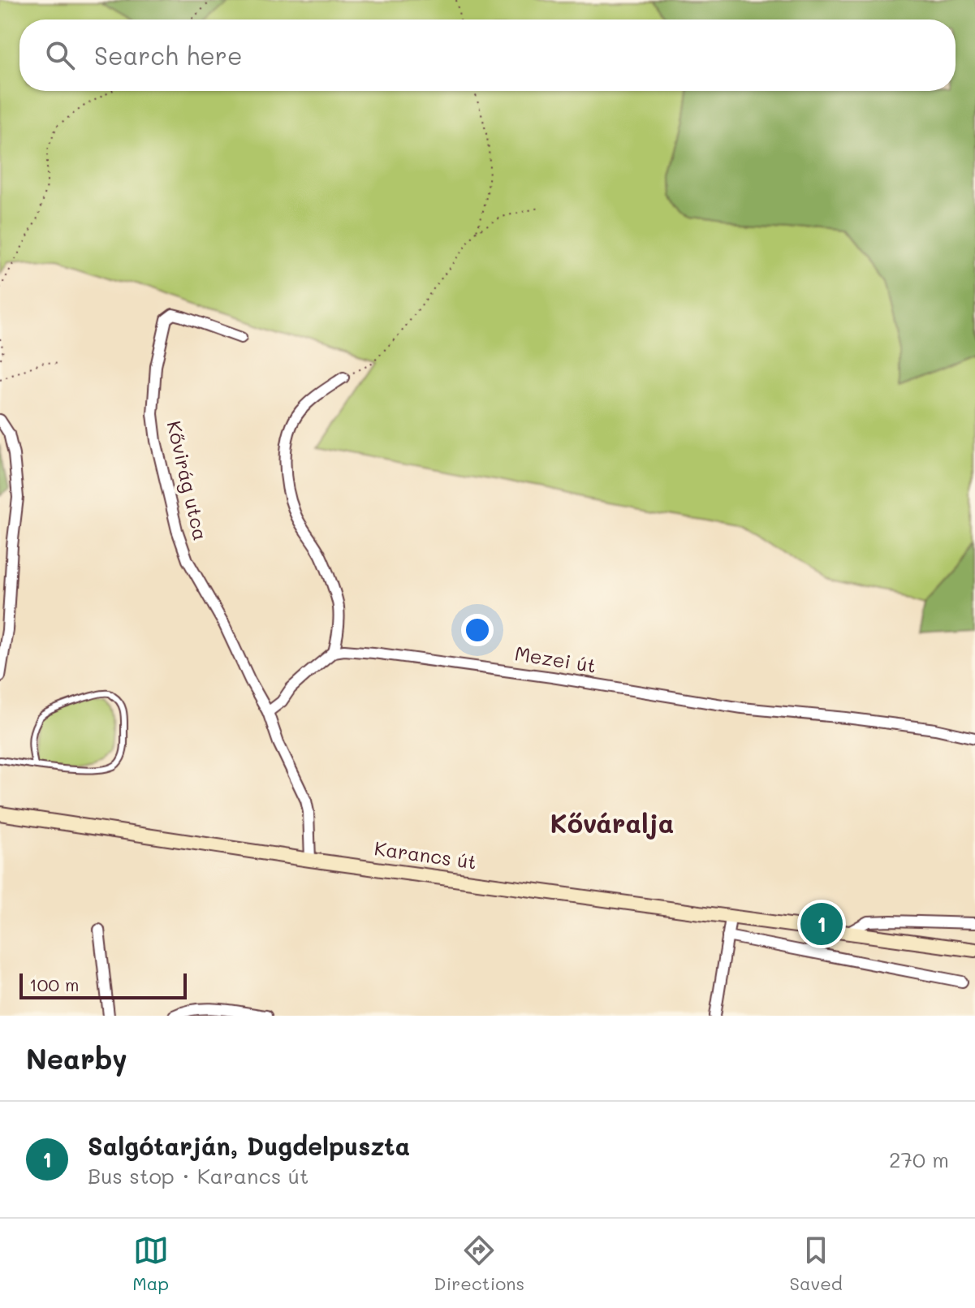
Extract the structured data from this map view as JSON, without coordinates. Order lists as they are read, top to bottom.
{
  "streets": {
    "main road": ["Karancs út"],
    "street": ["Kővirág utca", "Mezei út"]
  },
  "districts": ["Kőváralja"],
  "scale_bar": "100 m",
  "page": {
    "search": "Search here",
    "pins": "1",
    "scale": "100 m",
    "heading": "Nearby",
    "list": [
      {
        "mark": "1",
        "name": "Salgótarján, Dugdelpuszta",
        "note": "Bus stop · Karancs út",
        "value": "270 m"
      }
    ],
    "nav": ["Map", "Directions", "Saved"]
  }
}
